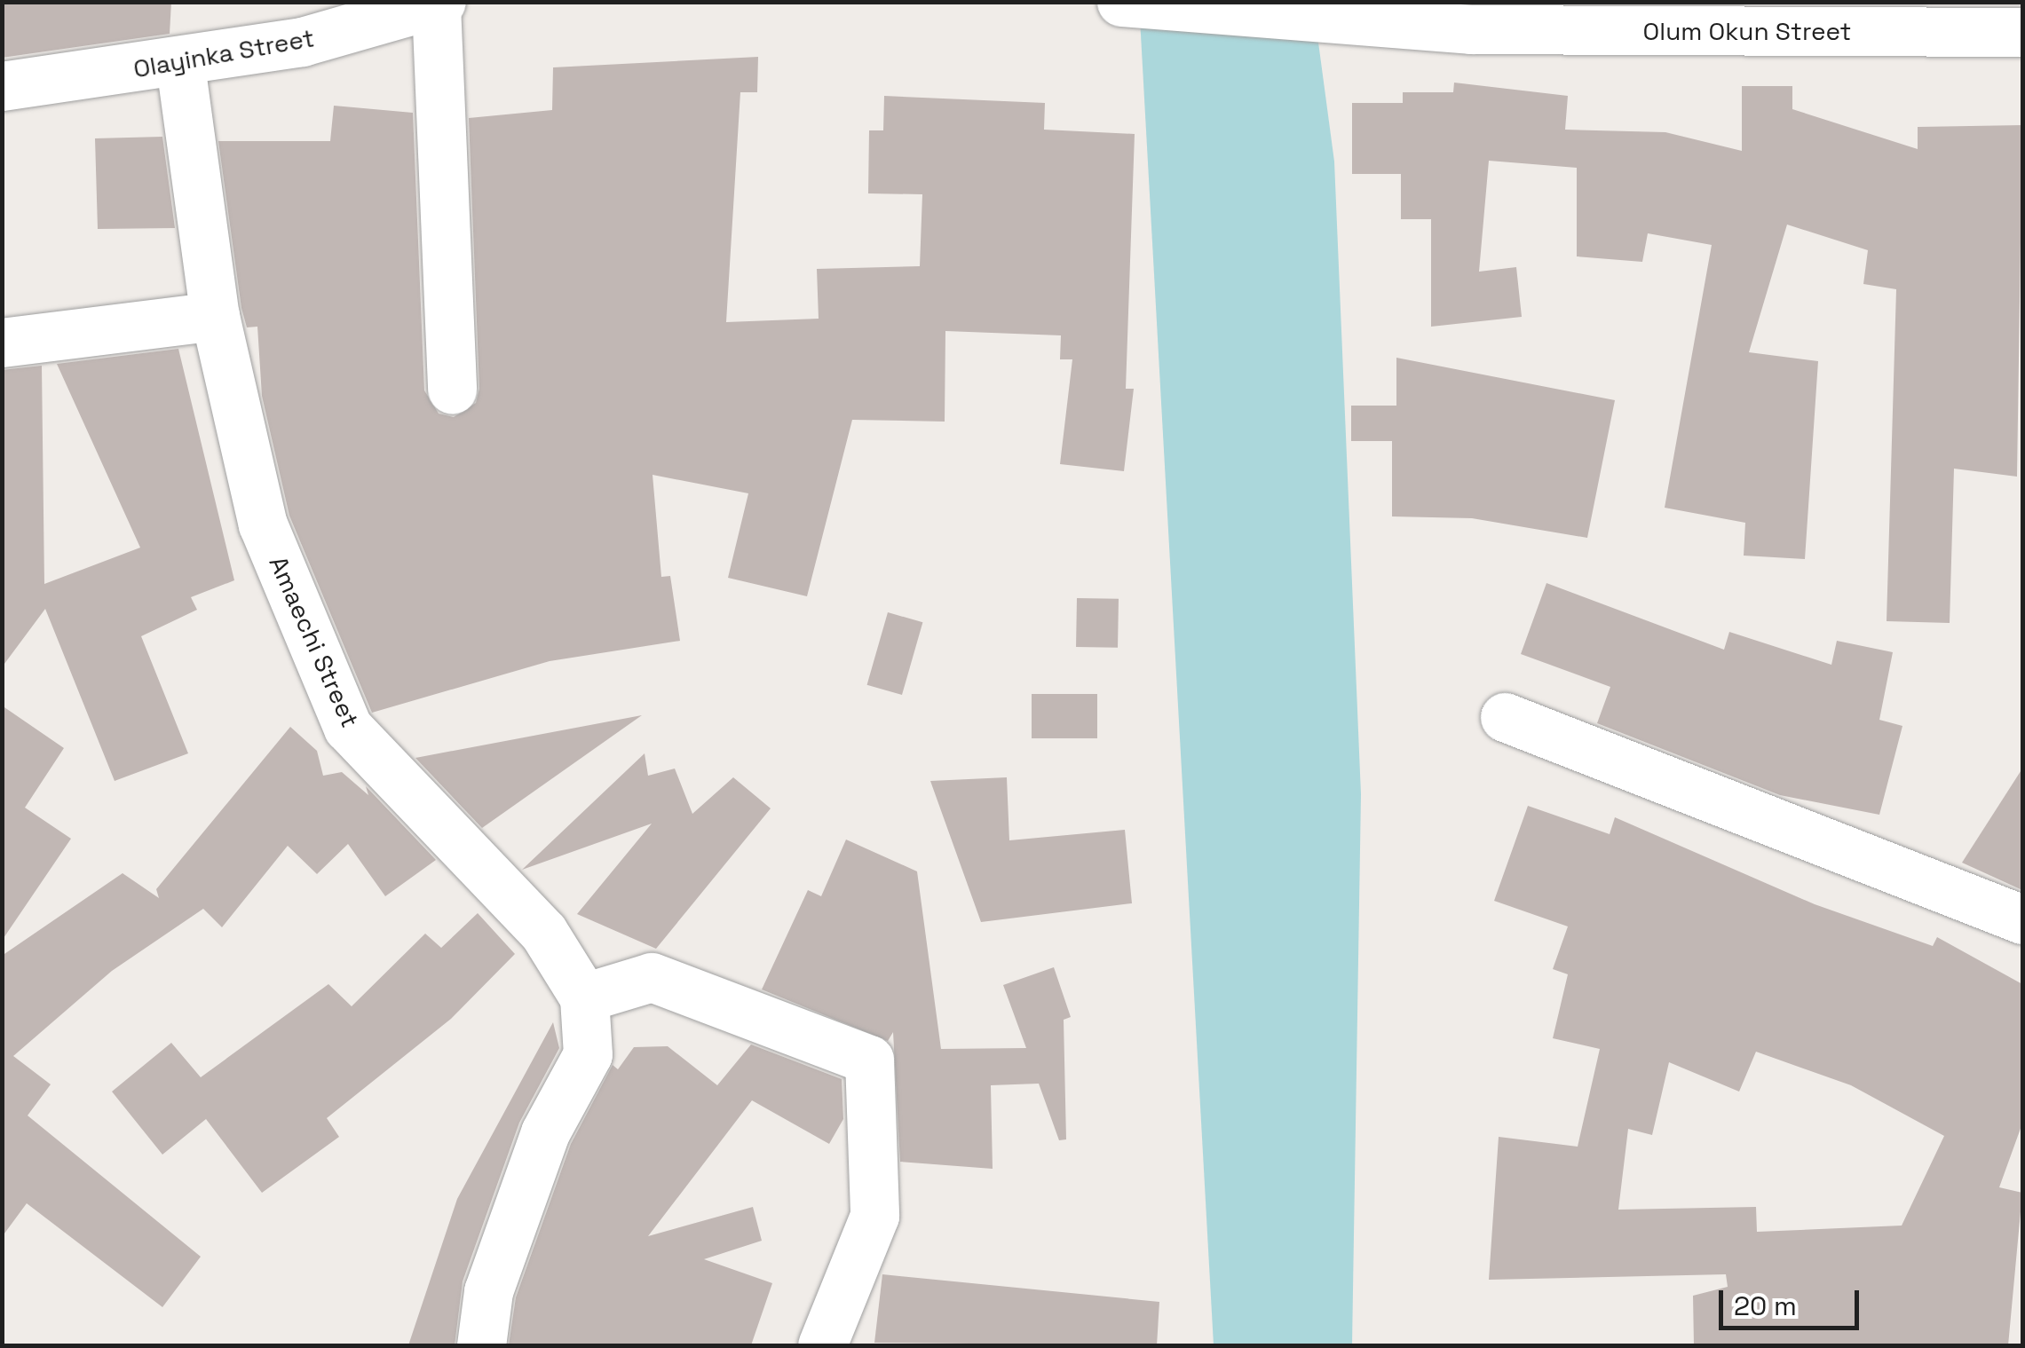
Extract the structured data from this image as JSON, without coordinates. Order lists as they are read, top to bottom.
{
  "streets": {
    "street": ["Olum Okun Street", "Olayinka Street", "Amaechi Street"]
  },
  "crossings": [
    ["Olayinka Street", "Amaechi Street"]
  ],
  "scale_bar": "20 m"
}
